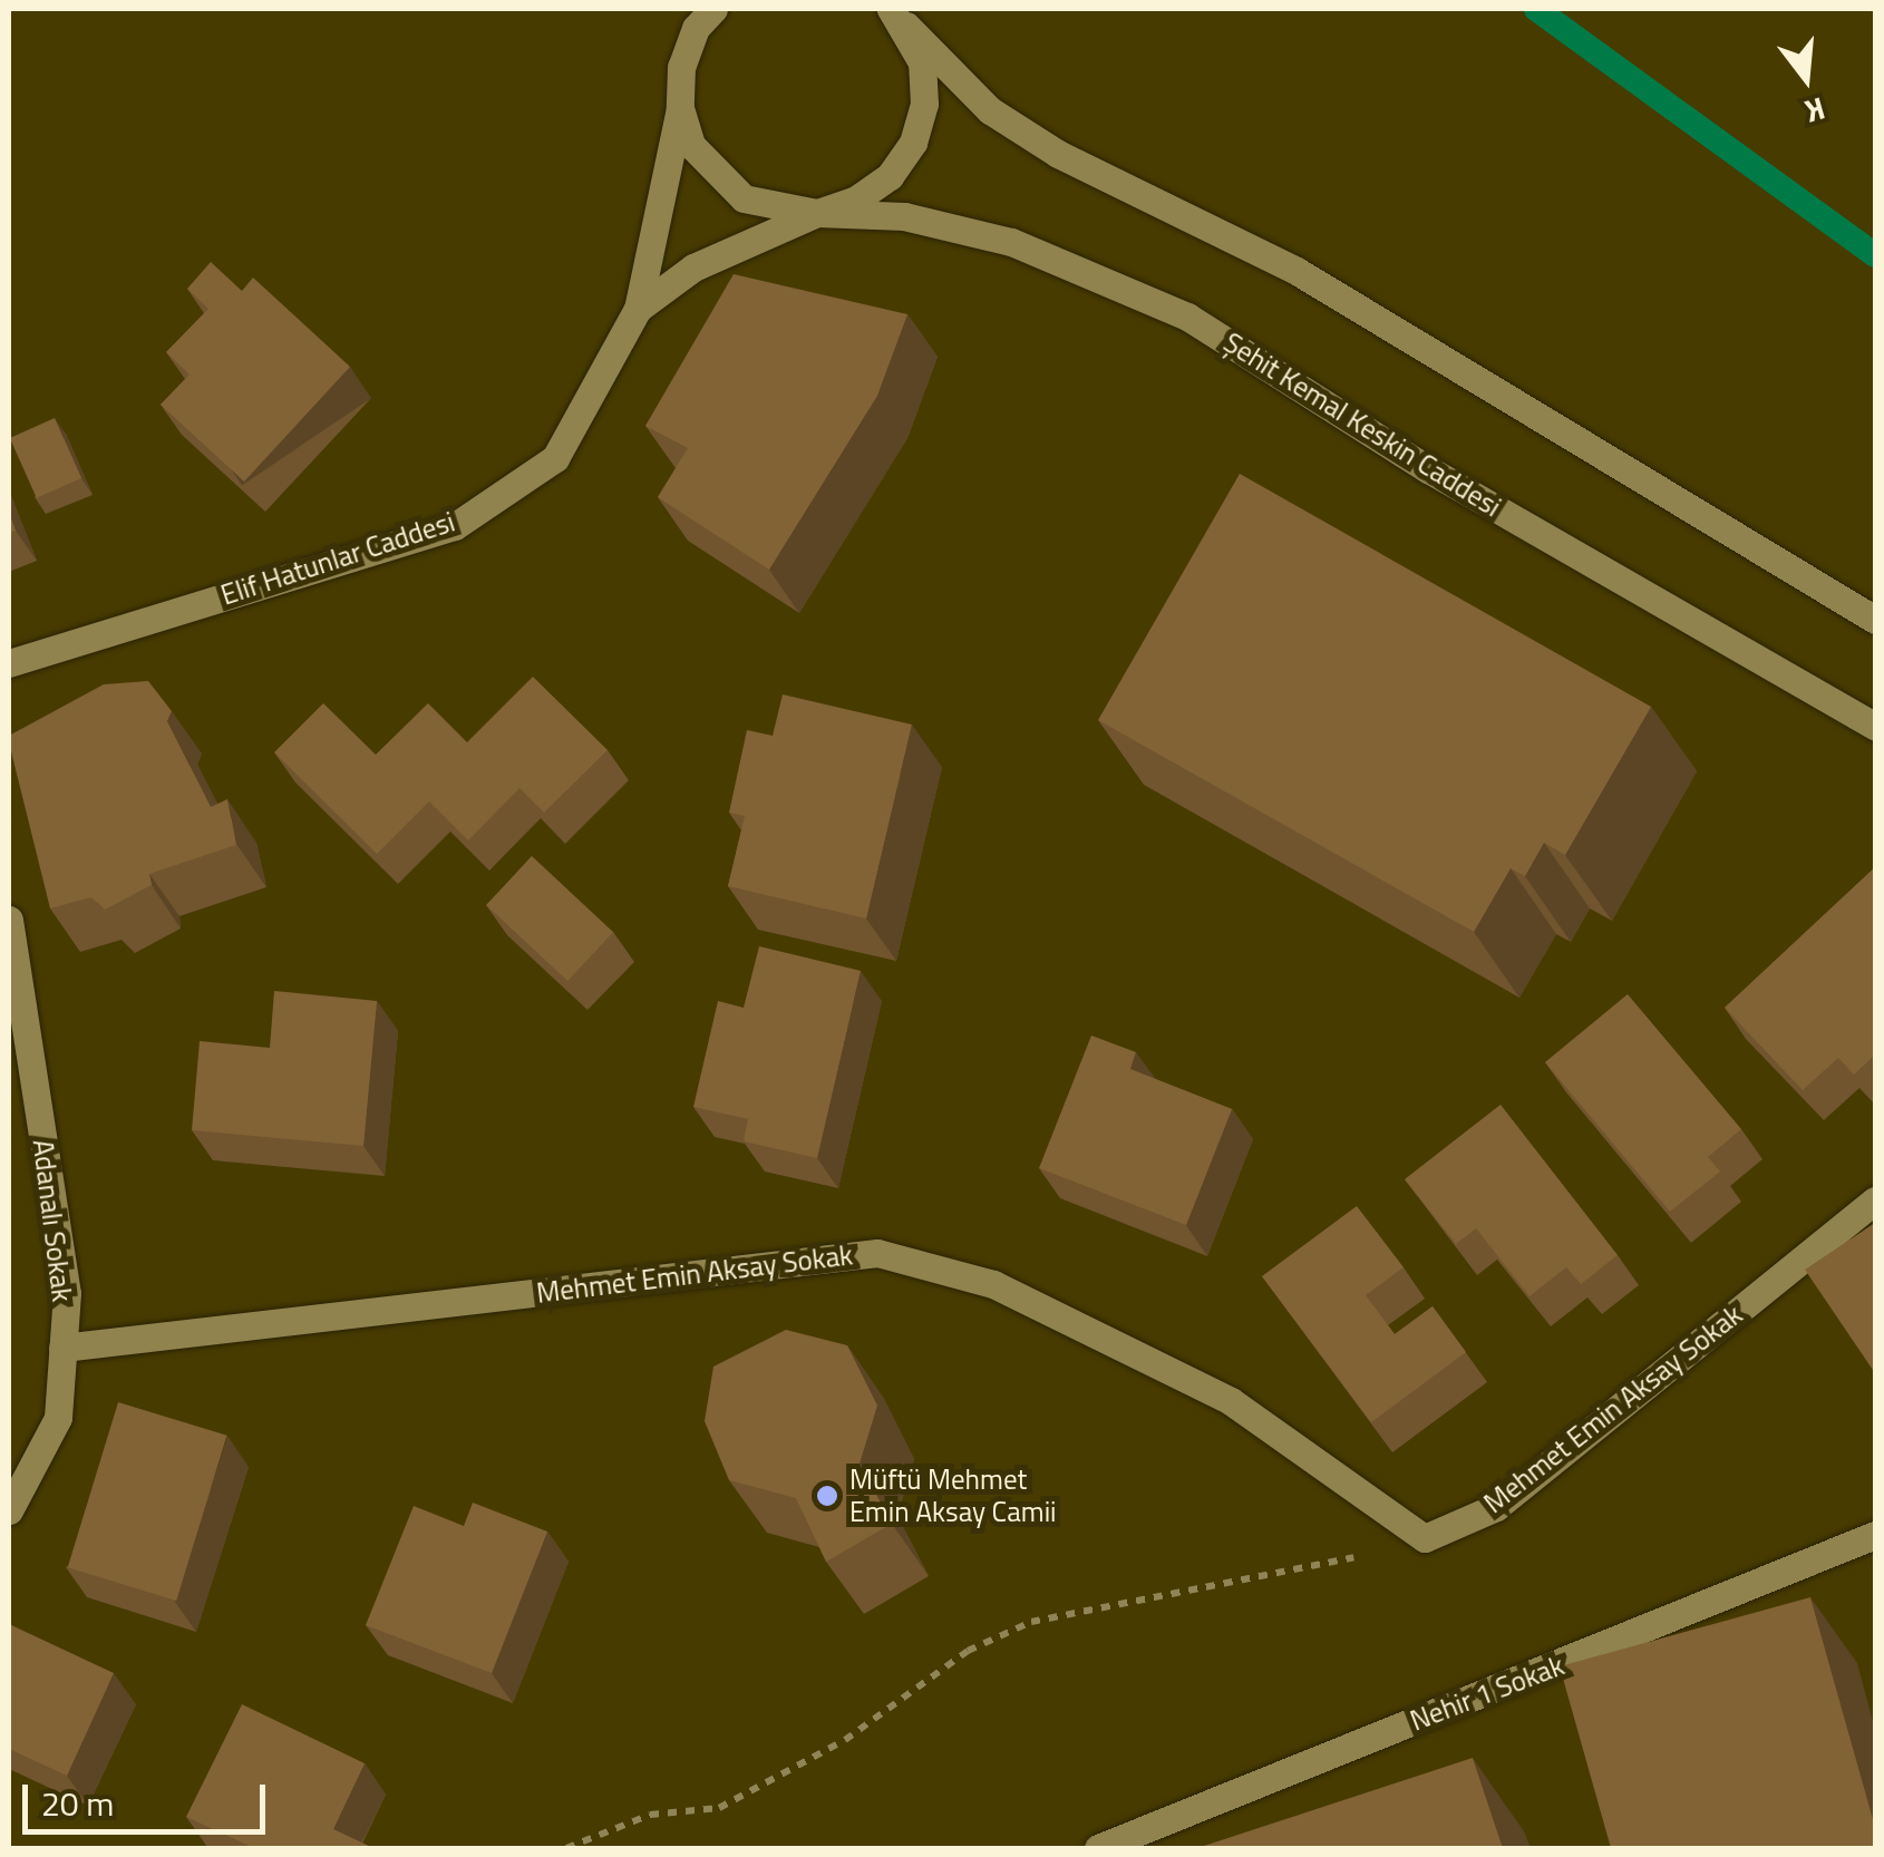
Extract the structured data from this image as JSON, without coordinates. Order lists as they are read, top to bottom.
{
  "streets": {
    "street": [
      "Şehit Kemal Keskin Caddesi",
      "Elif Hatunlar Caddesi",
      "Adanalı Sokak",
      "Mehmet Emin Aksay Sokak",
      "Nehir 1 Sokak"
    ]
  },
  "crossings": [
    ["Adanalı Sokak", "Mehmet Emin Aksay Sokak"]
  ],
  "places": ["Müftü Mehmet Emin Aksay Camii"],
  "scale_bar": "20 m",
  "north": "bottom"
}
